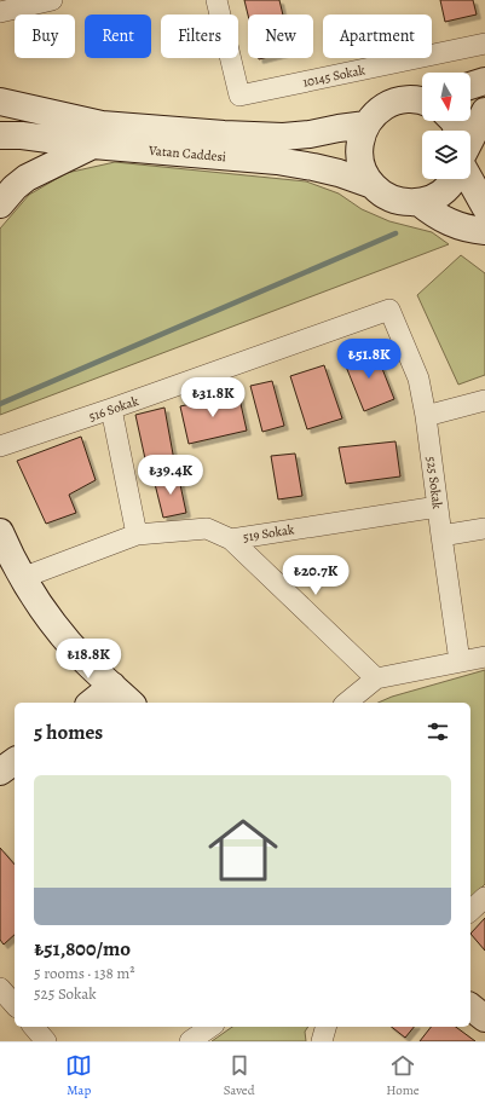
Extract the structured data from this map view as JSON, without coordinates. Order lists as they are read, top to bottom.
{
  "streets": {
    "street": [
      "10145 Sokak",
      "Vatan Caddesi",
      "516 Sokak",
      "525 Sokak",
      "519 Sokak"
    ]
  },
  "crossings": [
    ["516 Sokak", "525 Sokak"],
    ["525 Sokak", "519 Sokak"]
  ],
  "north": "bottom",
  "page": {
    "chip": [
      "Buy",
      "Rent",
      "Filters",
      "New",
      "Apartment"
    ],
    "price": [
      "₺51.8K",
      "₺31.8K",
      "₺39.4K",
      "₺20.7K",
      "₺18.8K"
    ],
    "heading": "5 homes",
    "list": [
      {
        "name": "₺51,800/mo",
        "note": "5 rooms · 138 m² · 525 Sokak"
      }
    ],
    "tabs": ["Map", "Saved", "Home"]
  }
}
